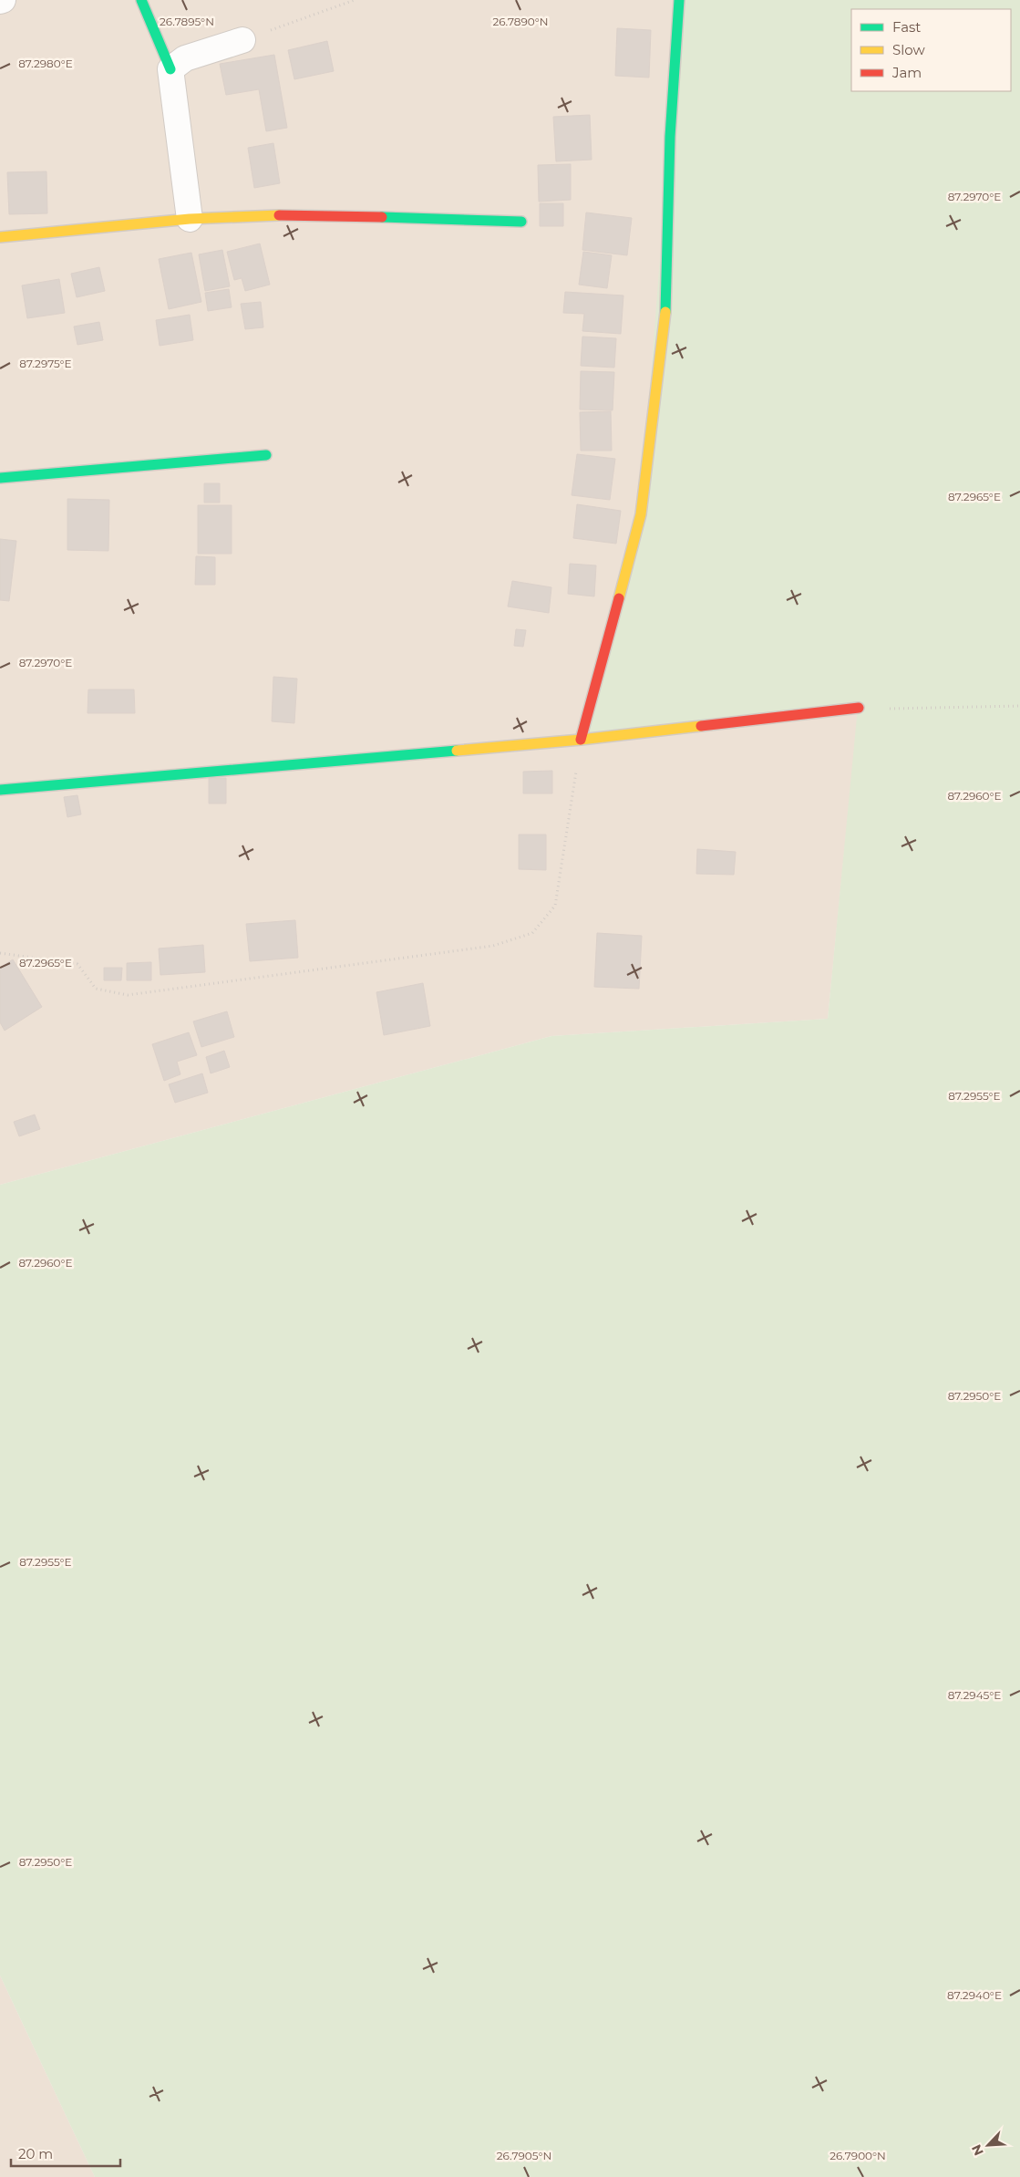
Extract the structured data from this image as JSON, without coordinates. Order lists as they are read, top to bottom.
{
  "legend": ["Fast", "Slow", "Jam"],
  "scale_bar": "20 m",
  "north": "bottom left",
  "coordinates": [
    "26.7895°N",
    "26.7890°N",
    "87.2980°E",
    "87.2970°E",
    "87.2975°E",
    "87.2965°E",
    "87.2960°E",
    "87.2955°E",
    "87.2950°E",
    "87.2945°E",
    "87.2940°E",
    "26.7905°N",
    "26.7900°N"
  ]
}
